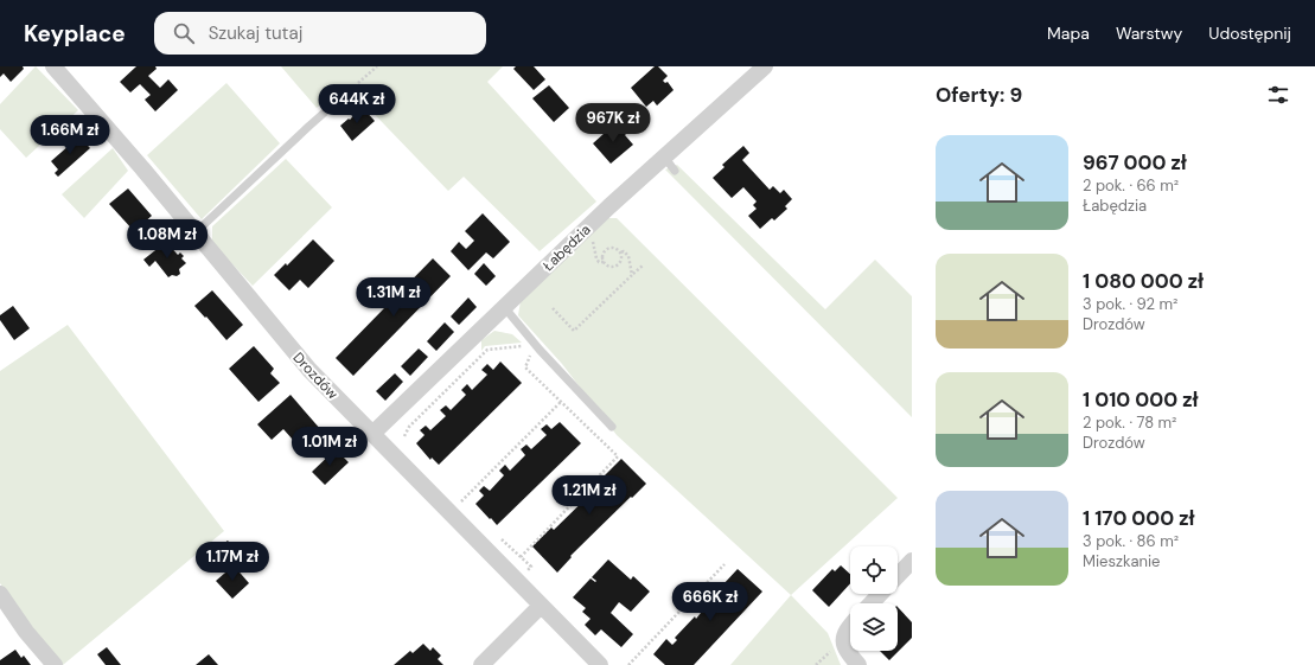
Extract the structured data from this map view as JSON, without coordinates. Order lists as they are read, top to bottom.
{
  "streets": {
    "street": ["Łabędzia", "Drozdów"]
  },
  "crossings": [
    ["Łabędzia", "Drozdów"]
  ],
  "page": {
    "header": "Keyplace",
    "search": "Szukaj tutaj",
    "nav": ["Mapa", "Warstwy", "Udostępnij"],
    "heading": "Oferty: 9",
    "price": [
      "644K zł",
      "967K zł",
      "1.66M zł",
      "1.08M zł",
      "1.31M zł",
      "1.01M zł",
      "1.21M zł",
      "1.17M zł",
      "666K zł"
    ],
    "list": [
      {
        "name": "967 000 zł",
        "note": "2 pok. · 66 m² · Łabędzia"
      },
      {
        "name": "1 080 000 zł",
        "note": "3 pok. · 92 m² · Drozdów"
      },
      {
        "name": "1 010 000 zł",
        "note": "2 pok. · 78 m² · Drozdów"
      },
      {
        "name": "1 170 000 zł",
        "note": "3 pok. · 86 m² · Mieszkanie"
      }
    ]
  }
}
